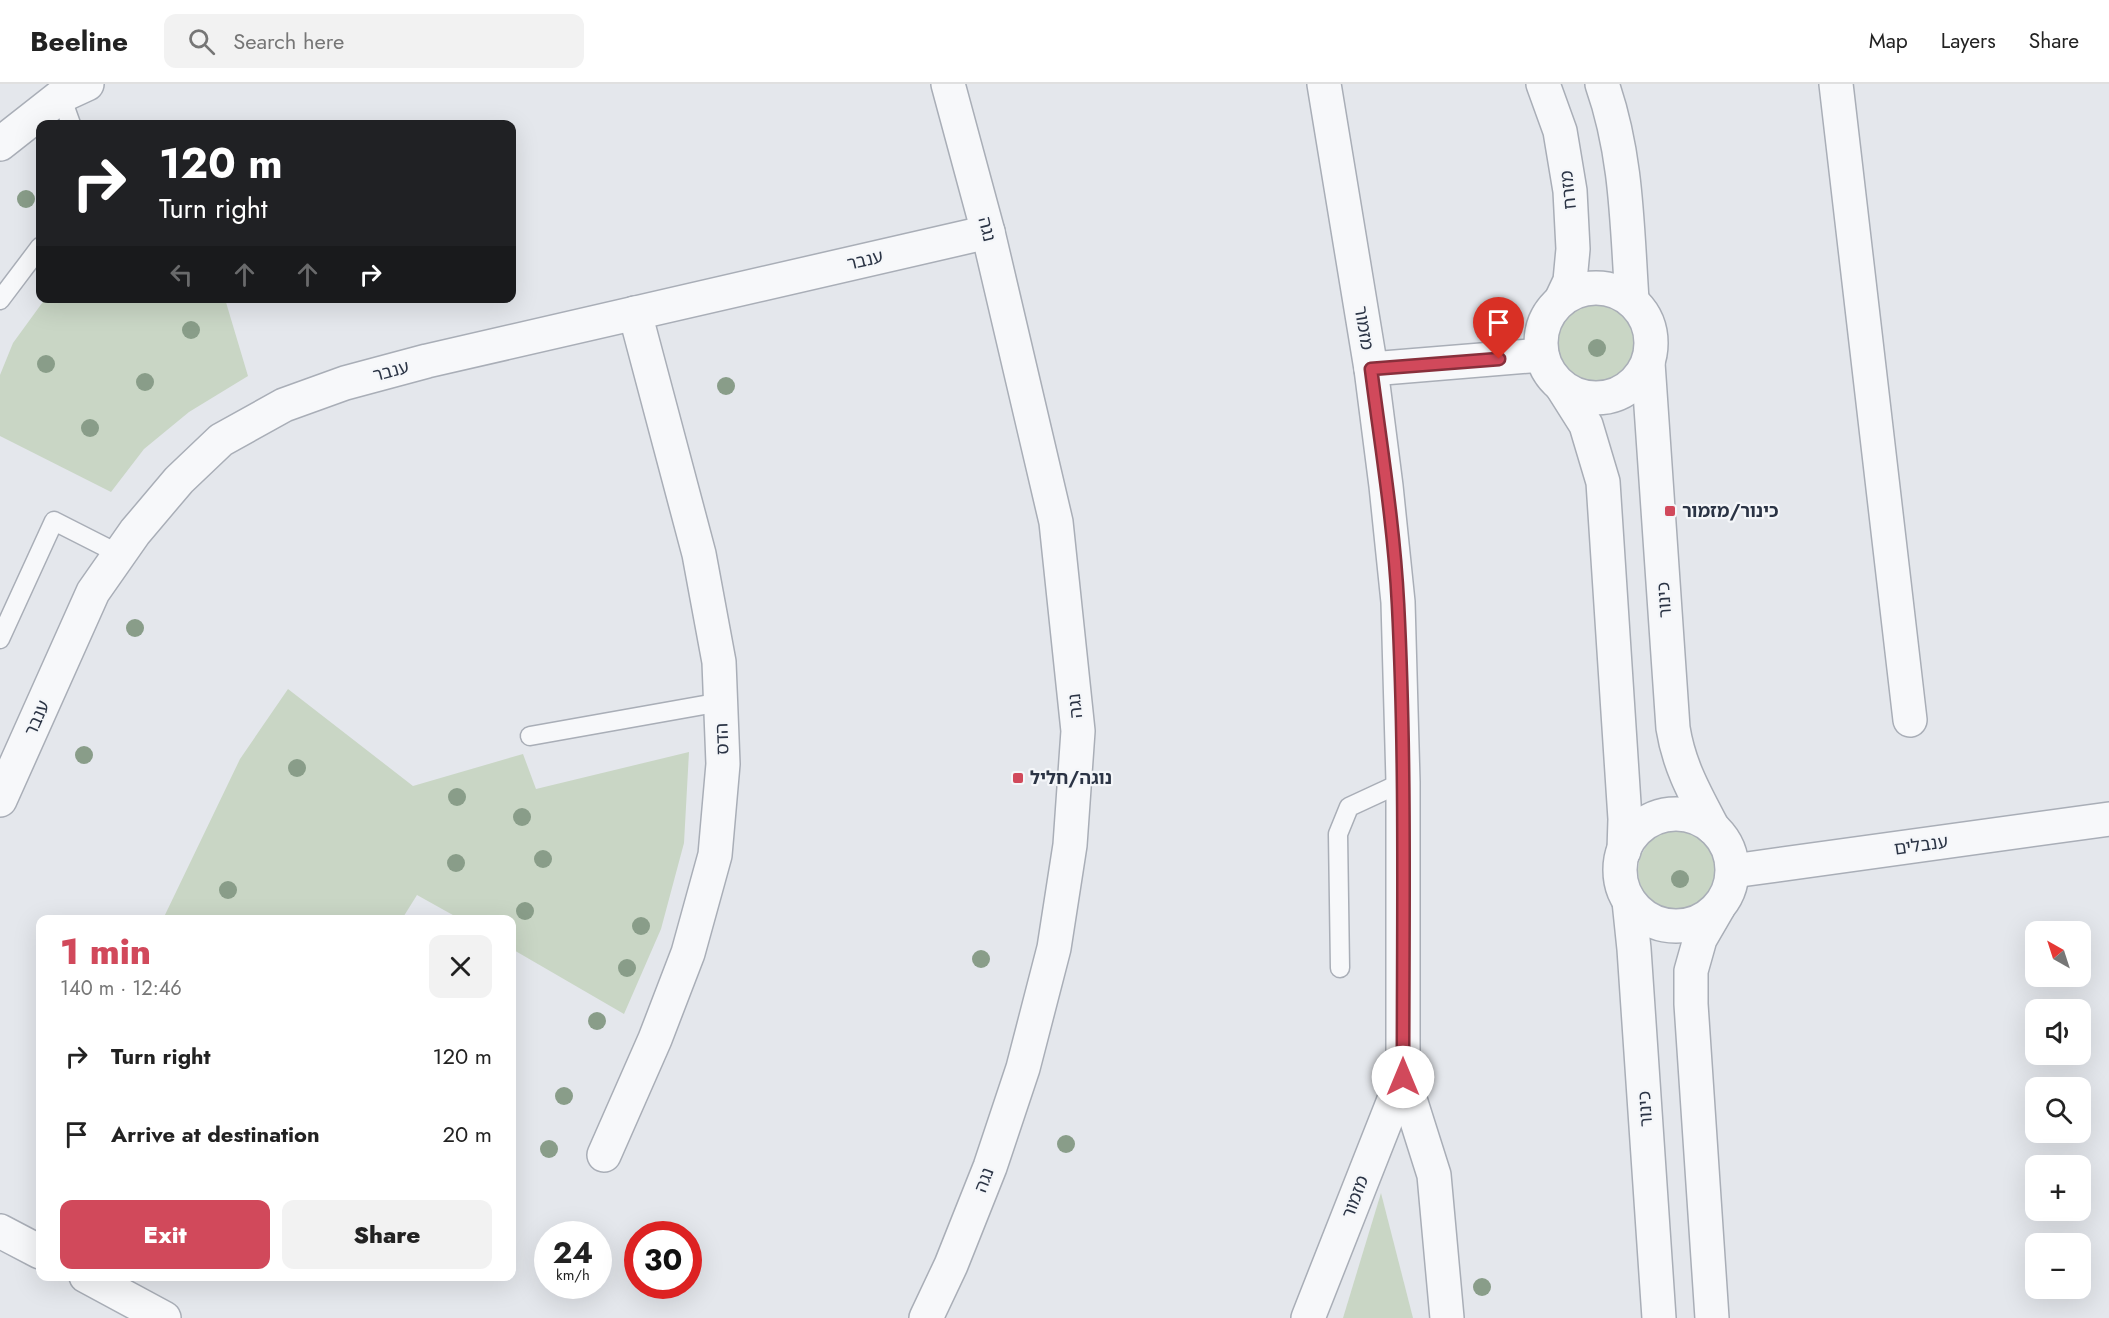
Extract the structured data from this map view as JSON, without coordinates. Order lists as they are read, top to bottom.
{
  "streets": {
    "street": [
      "מזרח",
      "נגה",
      "ענבר",
      "מזמור",
      "כינור",
      "הדס",
      "ענבלים"
    ]
  },
  "crossings": [
    ["מזרח", "כינור"],
    ["נגה", "ענבר"],
    ["ענבר", "הדס"],
    ["כינור", "ענבלים"]
  ],
  "places": {
    "transit": ["כינור/מזמור", "נוגה/חליל"]
  },
  "north": "top left",
  "page": {
    "header": "Beeline",
    "search": "Search here",
    "nav": ["Map", "Layers", "Share"],
    "turn": ["120 m", "Turn right"],
    "heading": ["1 min", "140 m · 12:46"],
    "map_buttons": ["+", "−"],
    "list": [
      {
        "name": "Turn right",
        "value": "120 m"
      },
      {
        "name": "Arrive at destination",
        "value": "20 m"
      }
    ],
    "buttons": ["Exit", "Share"],
    "speed": "24 km/h",
    "limit": "30"
  }
}
